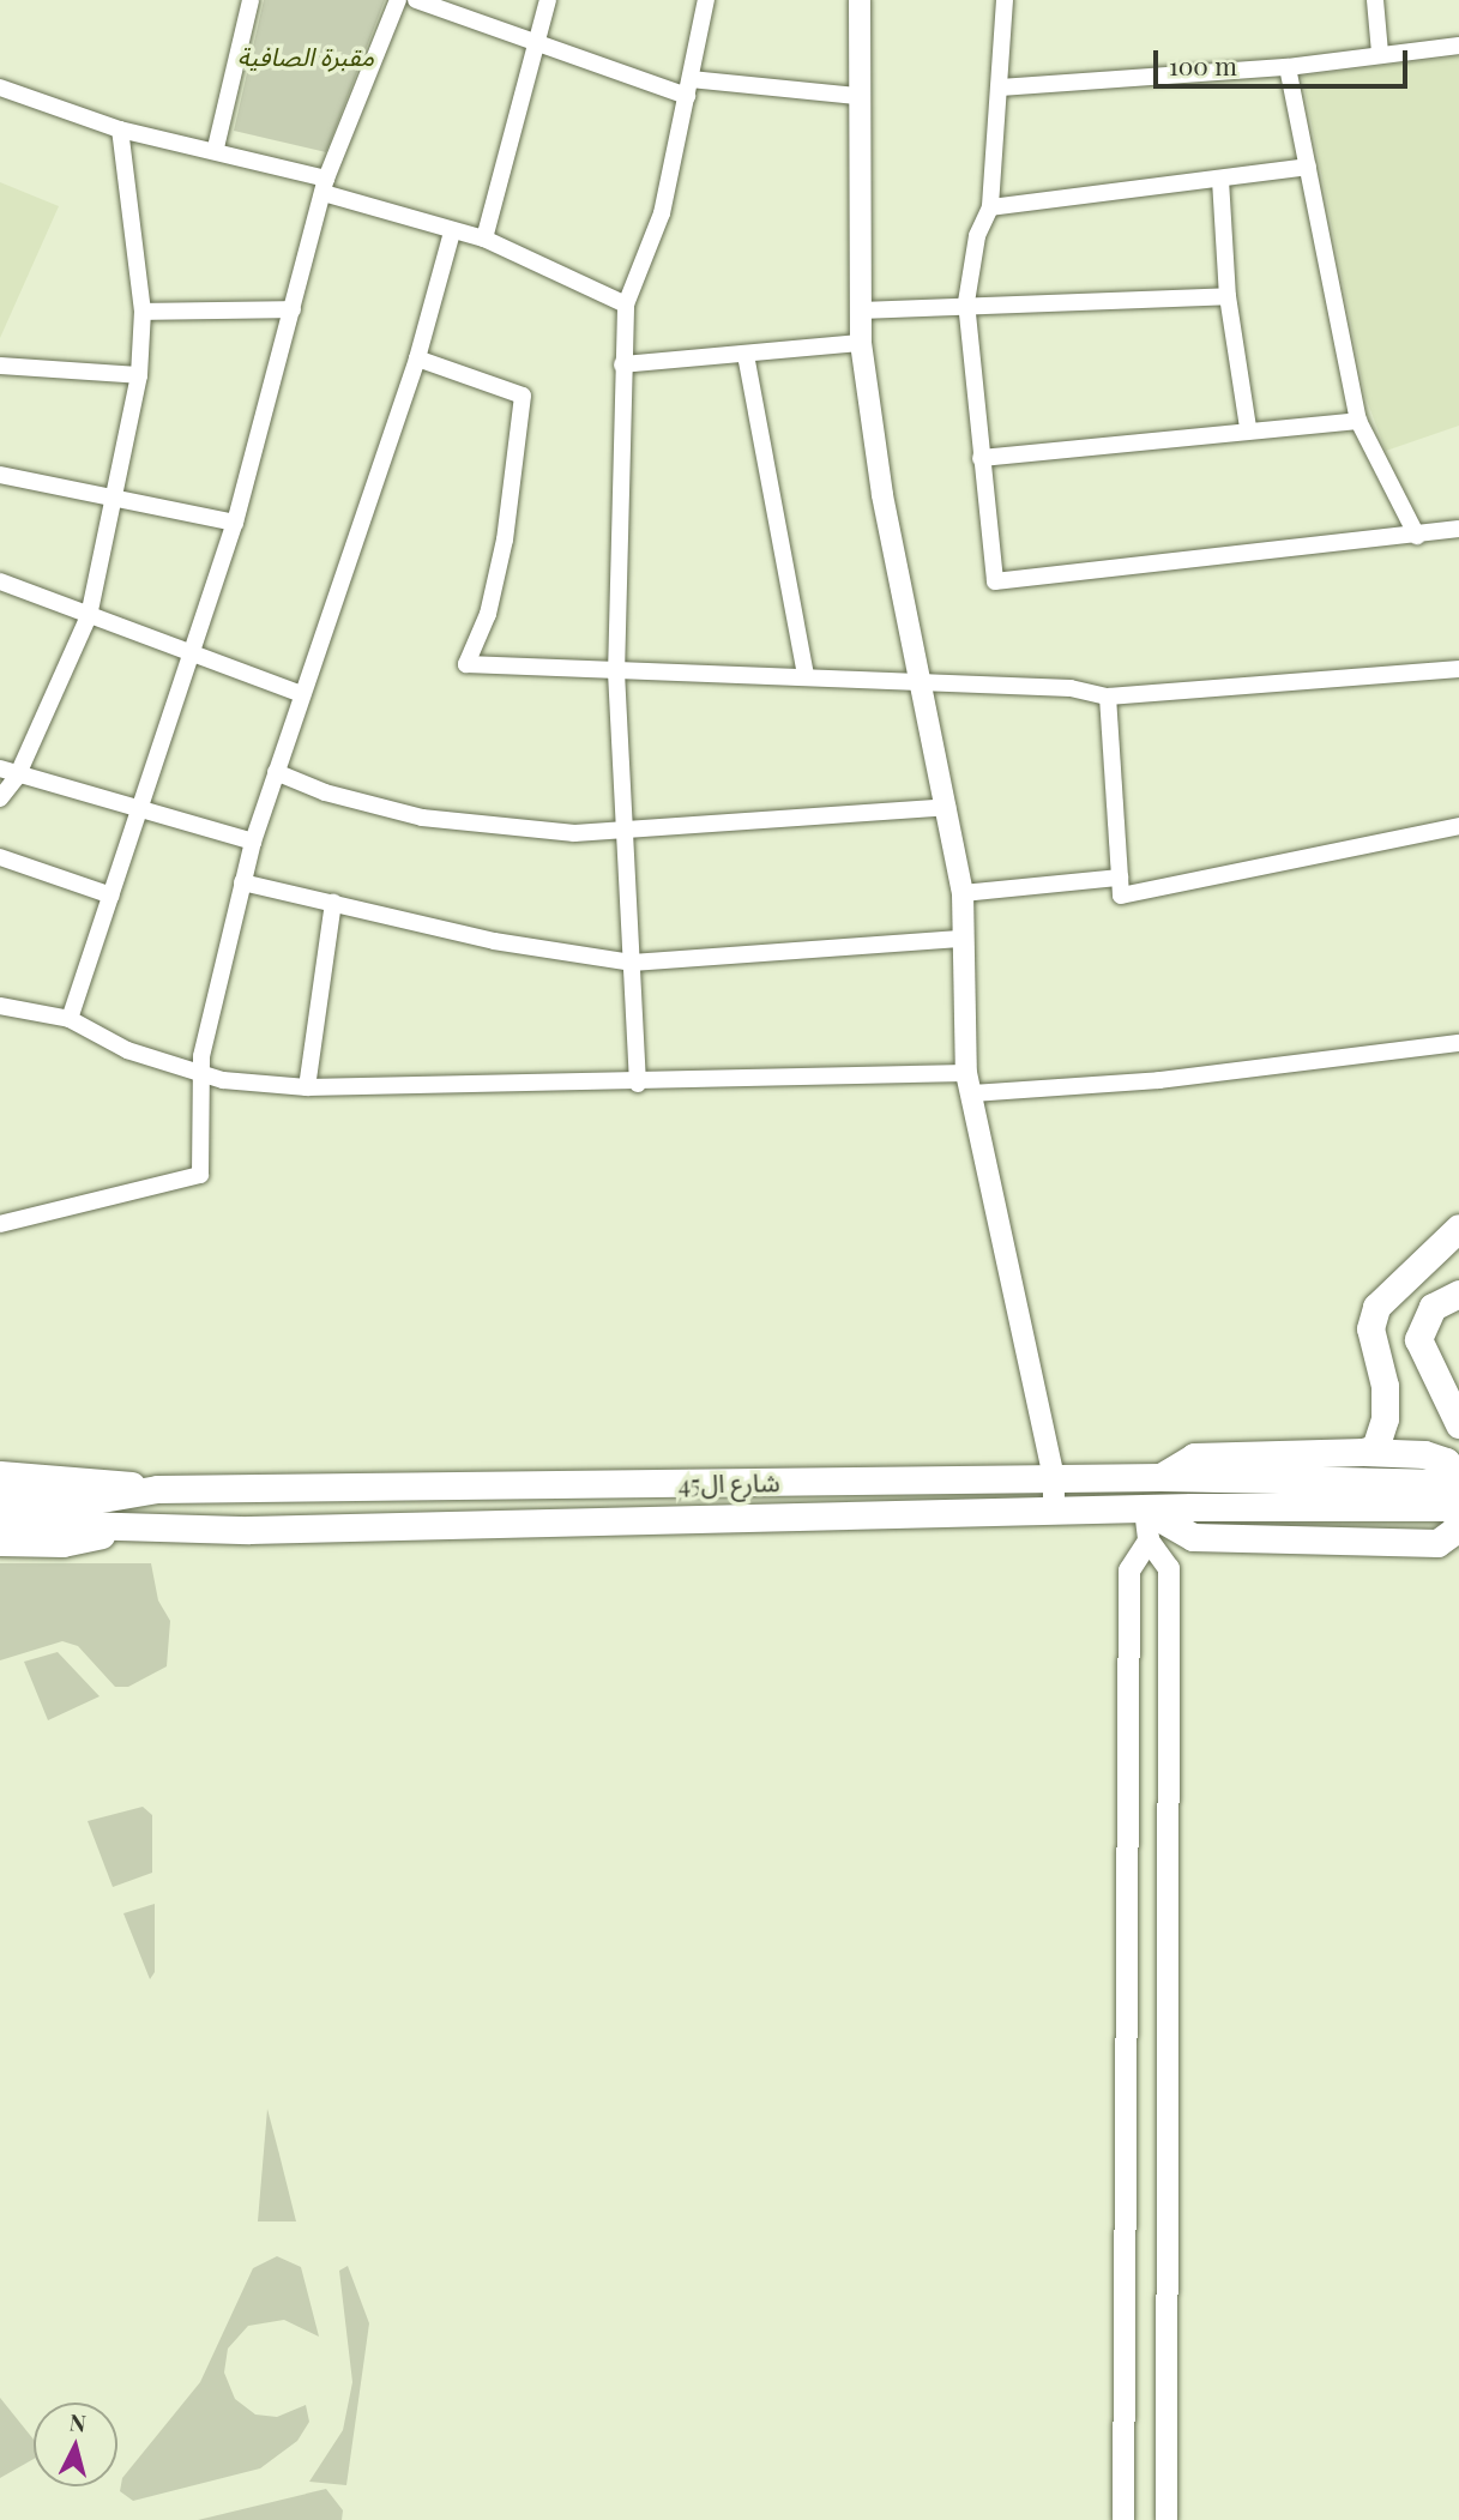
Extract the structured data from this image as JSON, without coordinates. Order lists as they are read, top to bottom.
{
  "streets": {
    "main road": ["شارع ال45"]
  },
  "parks": ["مقبرة الصافية"],
  "scale_bar": "100 m",
  "north": "top"
}
